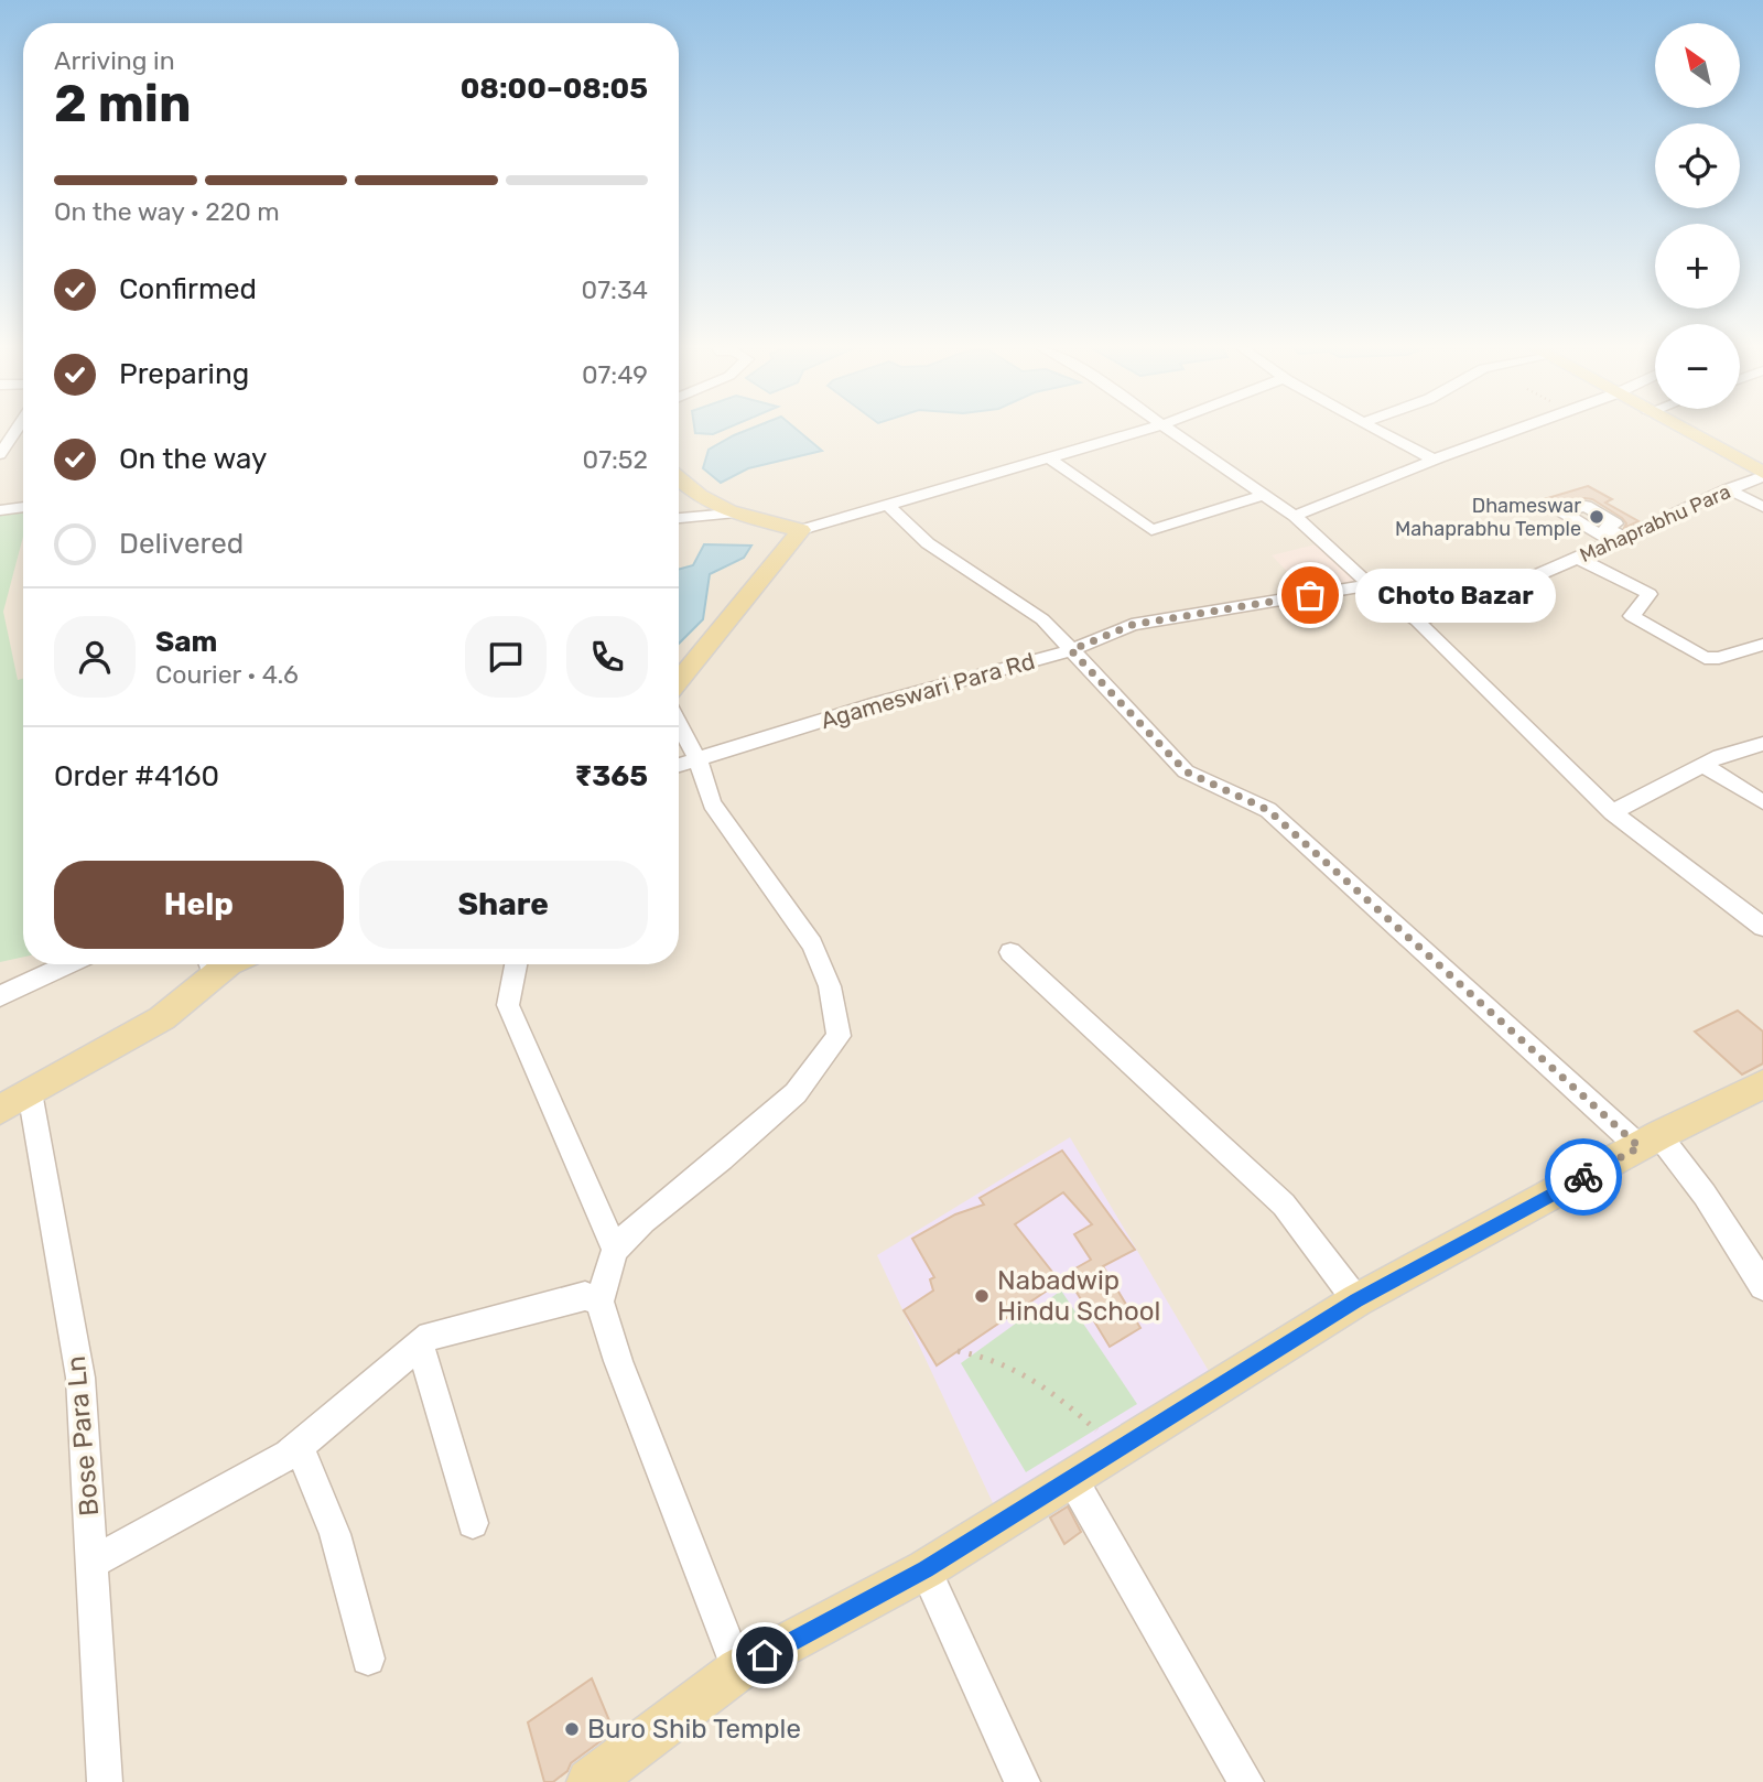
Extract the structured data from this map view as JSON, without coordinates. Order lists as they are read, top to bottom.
{
  "streets": {
    "street": ["Mahaprabhu Para", "Agameswari Para Rd", "Bose Para Ln"]
  },
  "places": [
    "Dhameswar Mahaprabhu Temple",
    "Choto Bazar",
    "Nabadwip Hindu School",
    "Buro Shib Temple"
  ],
  "north": "top left",
  "page": {
    "map_buttons": ["+", "−"],
    "heading": ["2 min", "Arriving in", "08:00–08:05"],
    "panel": [
      "Sam",
      "Courier · 4.6",
      "Order #4160",
      "₹365"
    ],
    "bar": "On the way · 220 m",
    "list": [
      ["Confirmed", "07:34"],
      ["Preparing", "07:49"],
      ["On the way", "07:52"],
      "Delivered"
    ],
    "bubble": "Choto Bazar",
    "buttons": ["Help", "Share"]
  }
}
